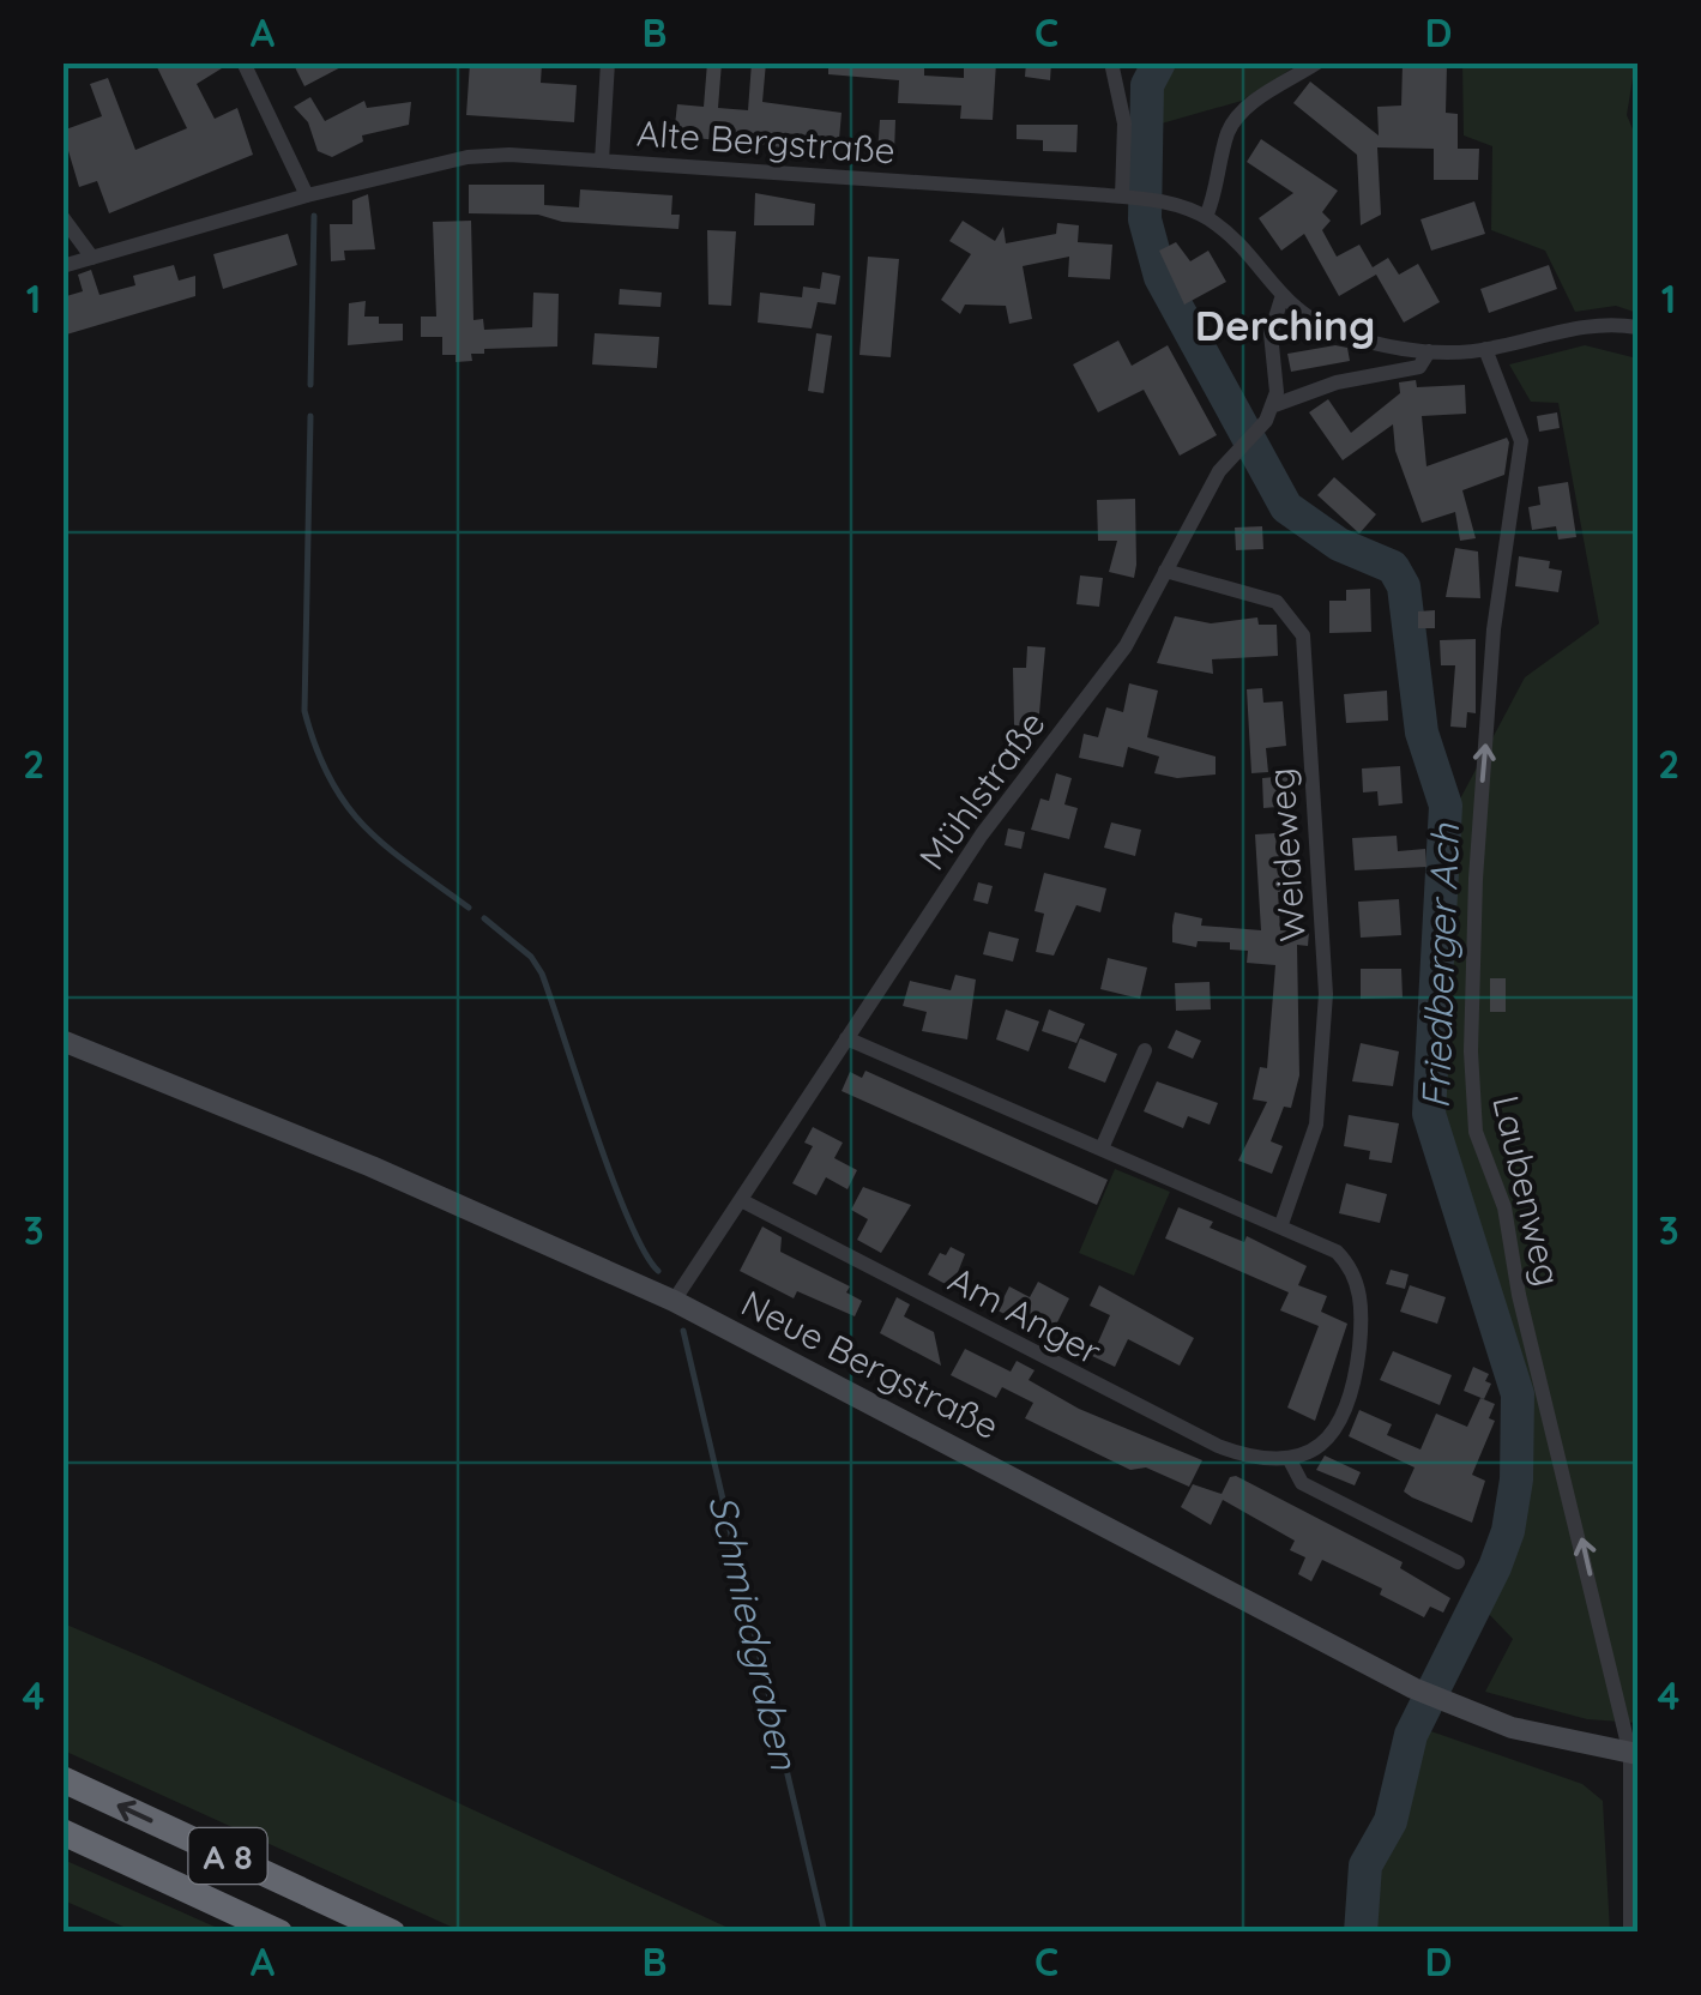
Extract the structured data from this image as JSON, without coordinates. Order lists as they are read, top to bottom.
{
  "streets": {
    "highway": ["A 8"],
    "main road": ["Neue Bergstraße"],
    "street": [
      "Alte Bergstraße",
      "Mühlstraße",
      "Weideweg",
      "Laubenweg",
      "Am Anger"
    ]
  },
  "crossings": [
    ["Alte Bergstraße", "Mühlstraße"],
    ["Alte Bergstraße", "Laubenweg"],
    ["Mühlstraße", "Weideweg"],
    ["Mühlstraße", "Am Anger"],
    ["Mühlstraße", "Neue Bergstraße"],
    ["Laubenweg", "Neue Bergstraße"]
  ],
  "one_way": ["Laubenweg"],
  "districts": ["Derching"],
  "water": ["Friedberger Ach", "Schmiedgraben"],
  "grid": {
    "columns": [
      "A",
      "B",
      "C",
      "D"
    ],
    "rows": [
      "1",
      "2",
      "3",
      "4"
    ]
  }
}
